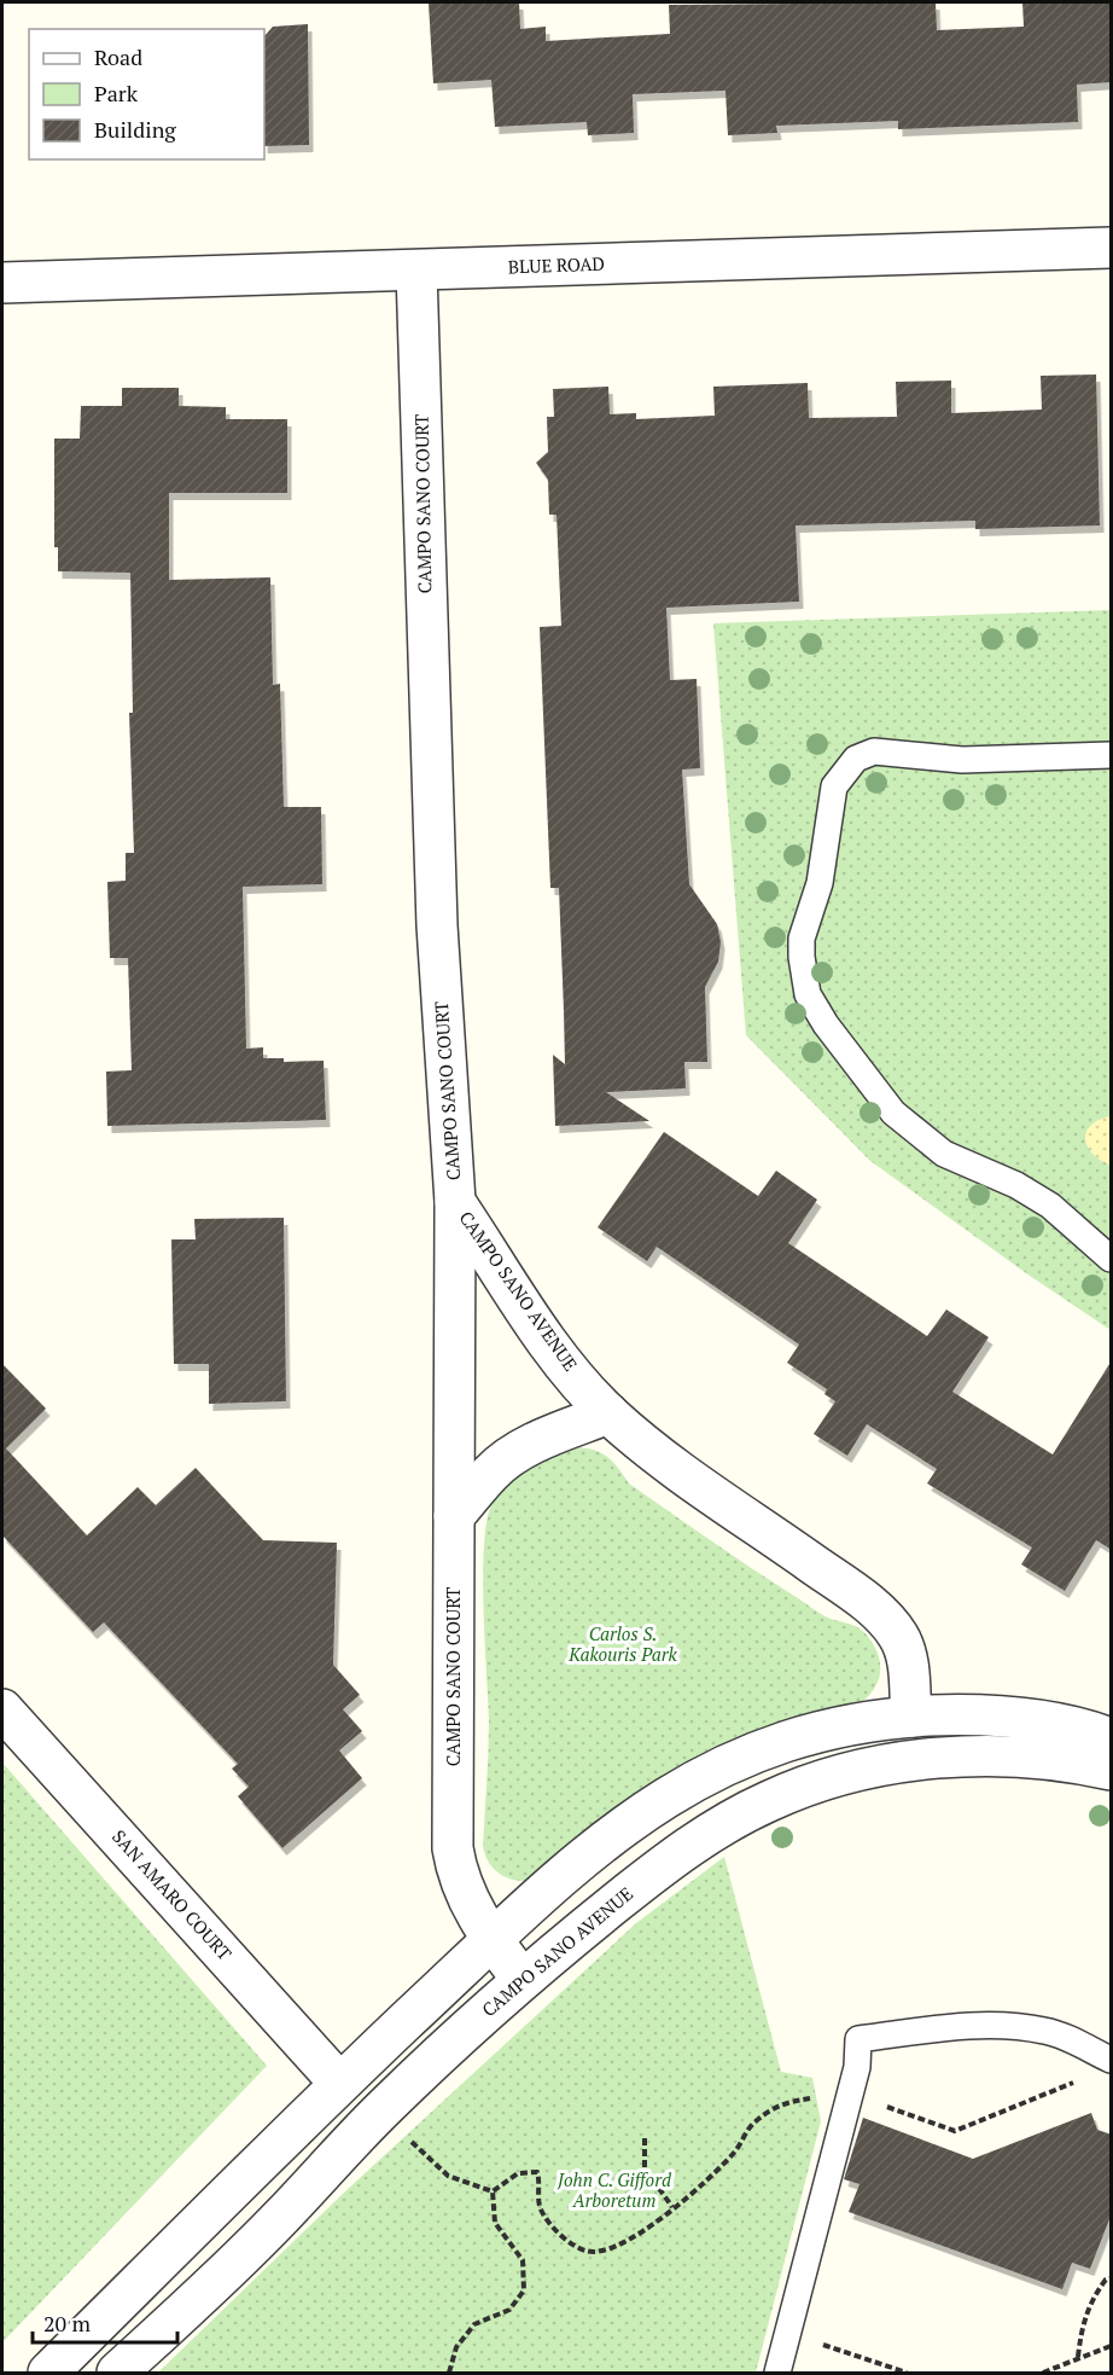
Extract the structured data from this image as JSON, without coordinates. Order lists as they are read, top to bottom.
{
  "streets": {
    "street": [
      "BLUE ROAD",
      "CAMPO SANO COURT",
      "CAMPO SANO AVENUE",
      "SAN AMARO COURT"
    ]
  },
  "crossings": [
    ["BLUE ROAD", "CAMPO SANO COURT"],
    ["CAMPO SANO COURT", "CAMPO SANO AVENUE"]
  ],
  "parks": ["Carlos S. Kakouris Park", "John C. Gifford Arboretum"],
  "legend": ["Road", "Park", "Building"],
  "scale_bar": "20 m"
}
